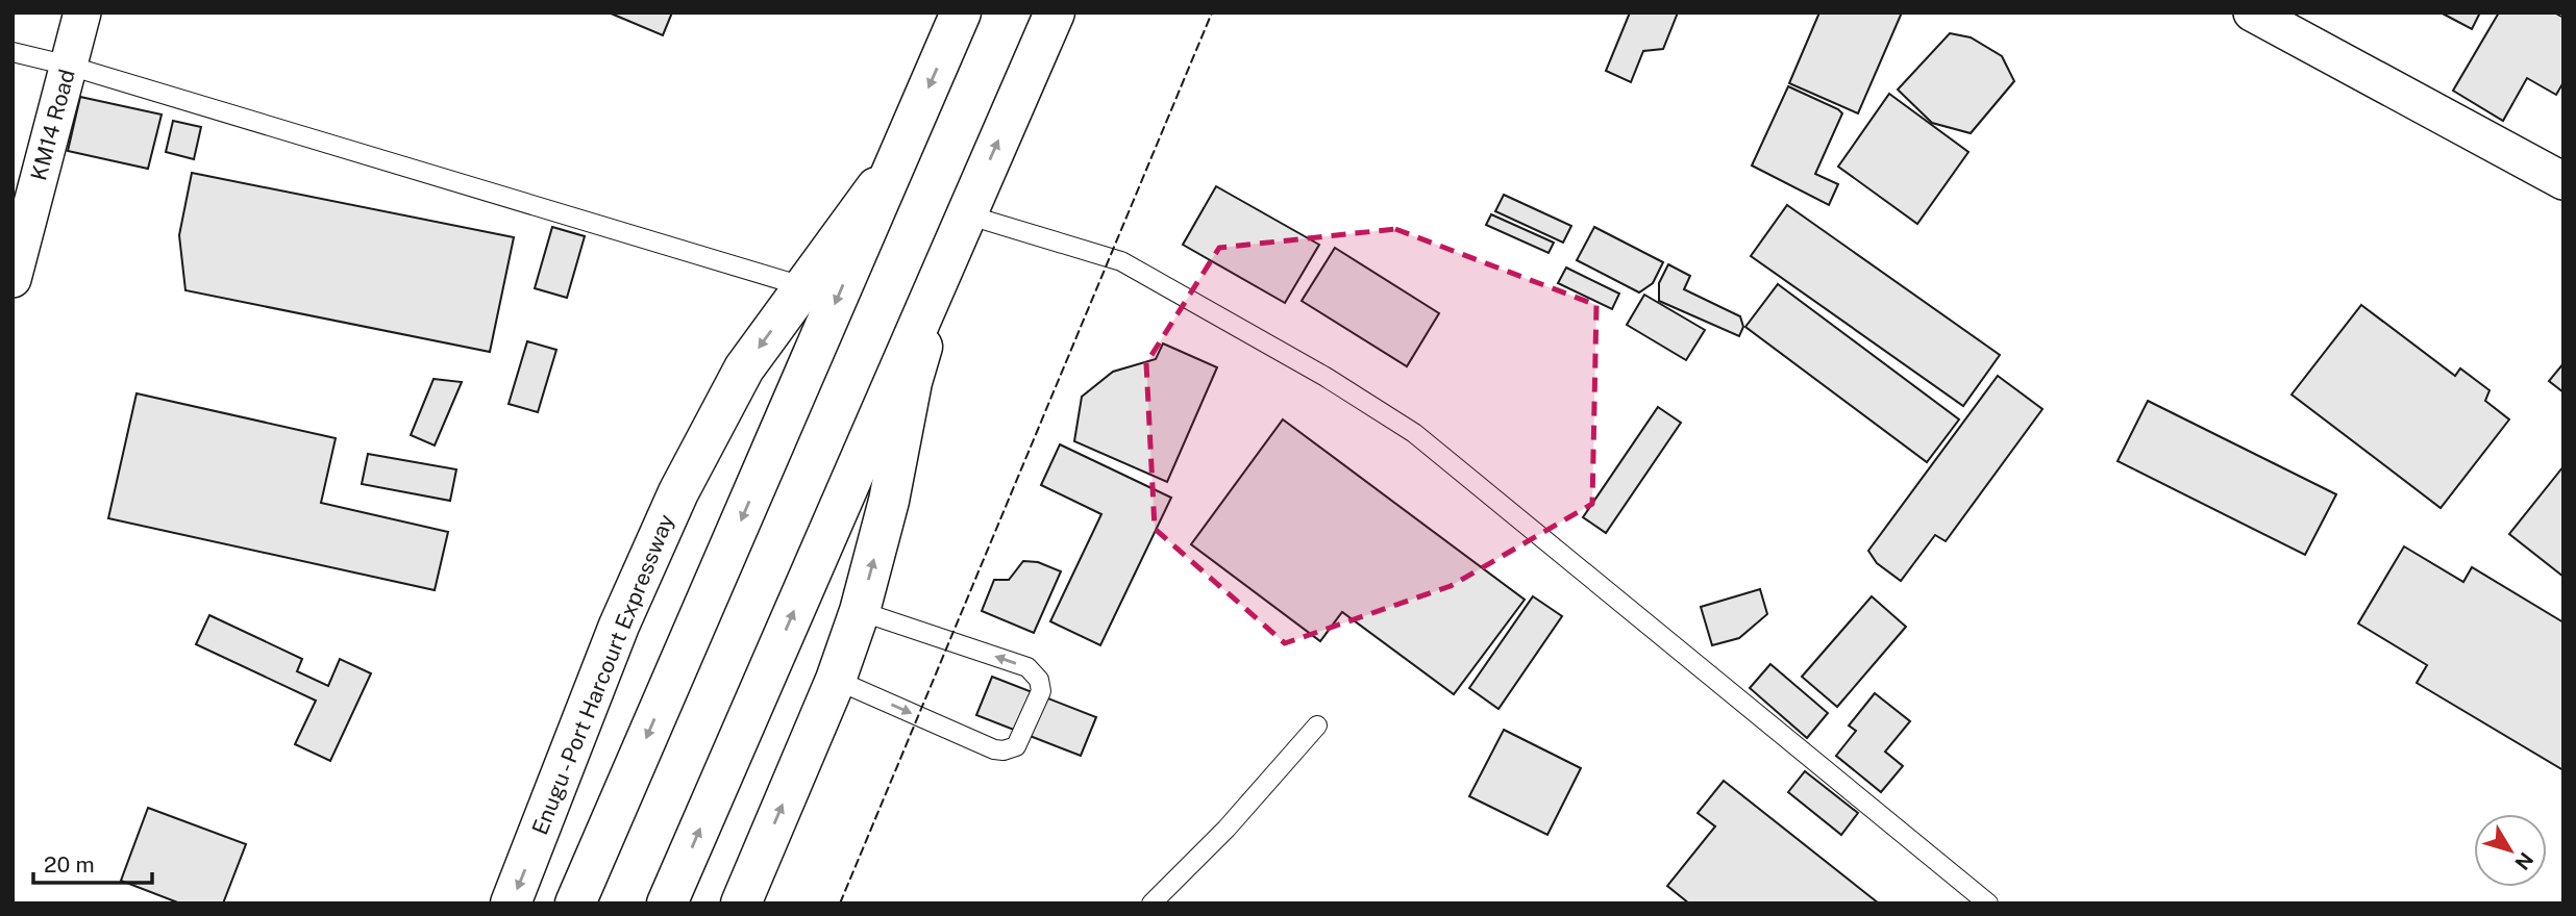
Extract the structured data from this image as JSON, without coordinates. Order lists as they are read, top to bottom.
{
  "streets": {
    "main road": ["Enugu - Port Harcourt Expressway"],
    "street": ["KM14 Road"]
  },
  "scale_bar": "20 m",
  "north": "bottom right"
}
